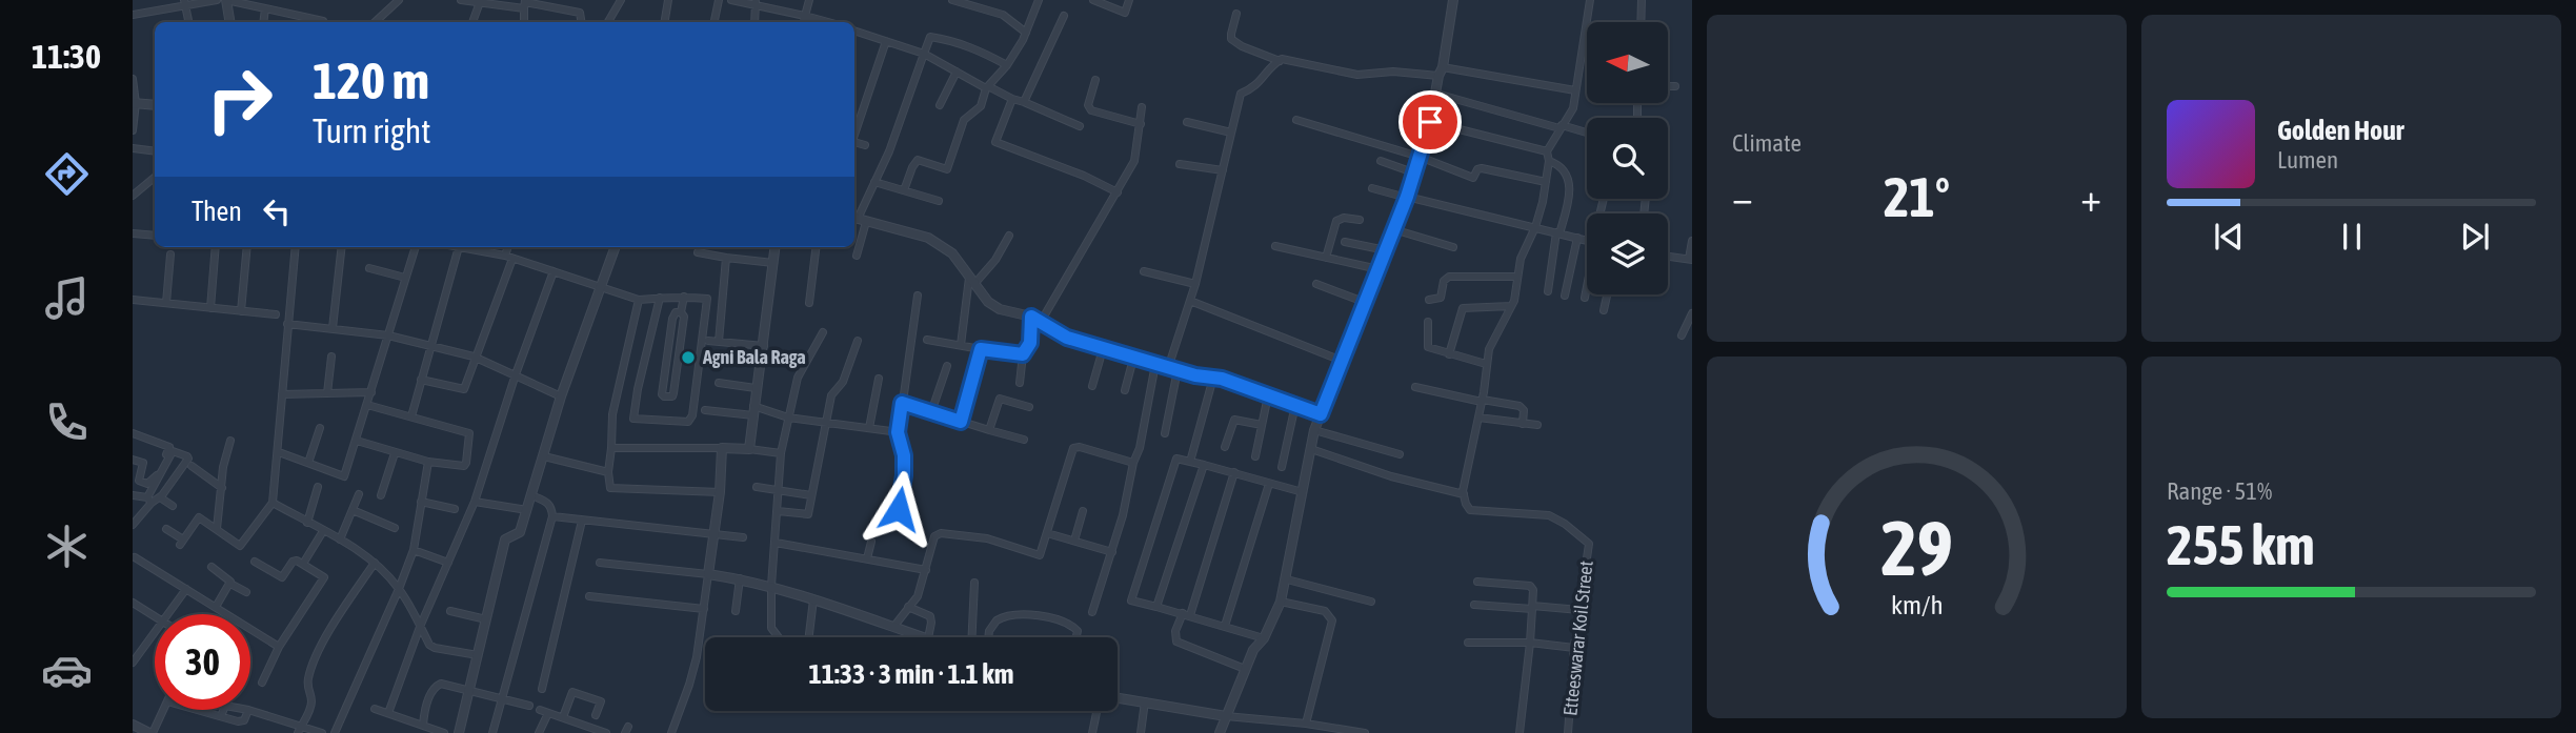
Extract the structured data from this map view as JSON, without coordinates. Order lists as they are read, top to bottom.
{
  "streets": {
    "street": ["Etteeswarar Koil Street"]
  },
  "places": ["Agni Bala Raga"],
  "north": "left",
  "page": {
    "tabs": "11:30",
    "tile": [
      "Climate",
      ["Range · 51%", "255 km"]
    ],
    "turn": ["120 m", "Turn right"],
    "song": ["Golden Hour", "Lumen"],
    "heat": ["−", "21°", "+"],
    "then": "Then",
    "limit": "30",
    "trip": "11:33 · 3 min · 1.1 km",
    "gauge": ["29", "km/h"]
  }
}
